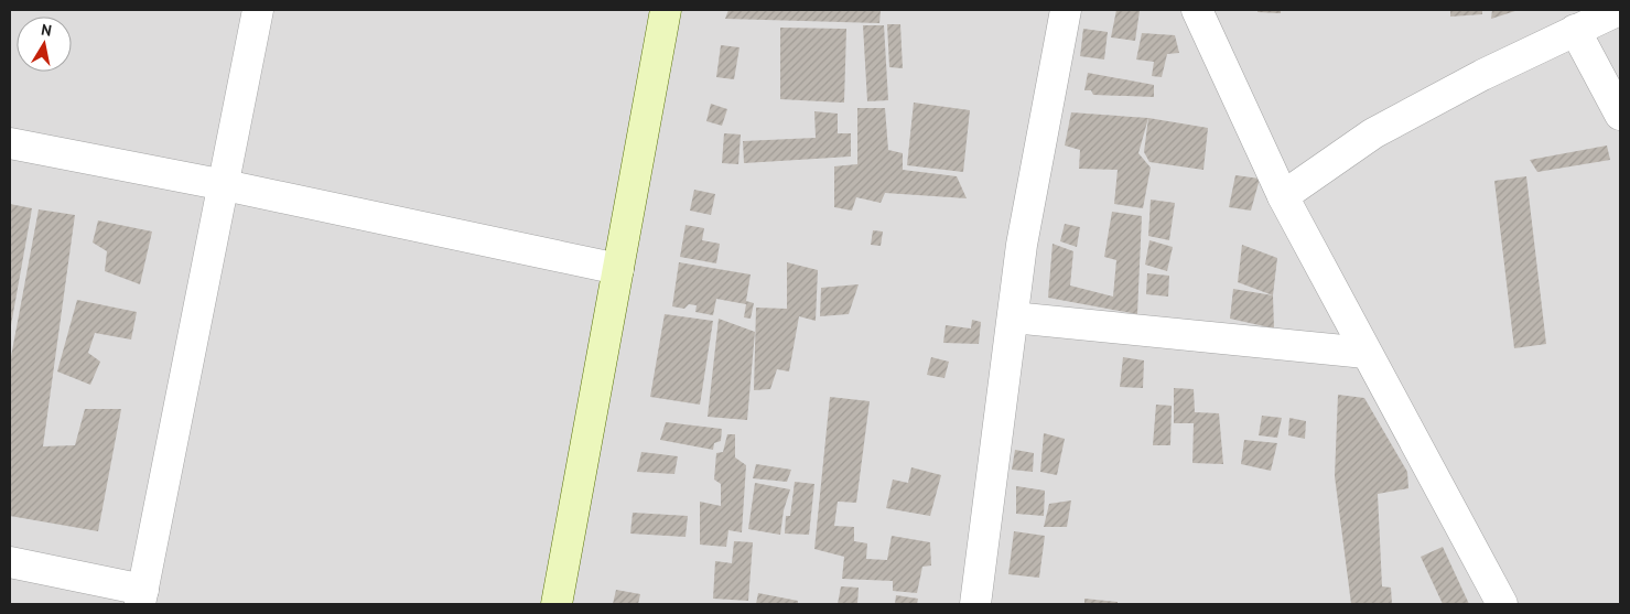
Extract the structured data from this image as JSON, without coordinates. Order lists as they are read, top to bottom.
{
  "north": "top"
}
